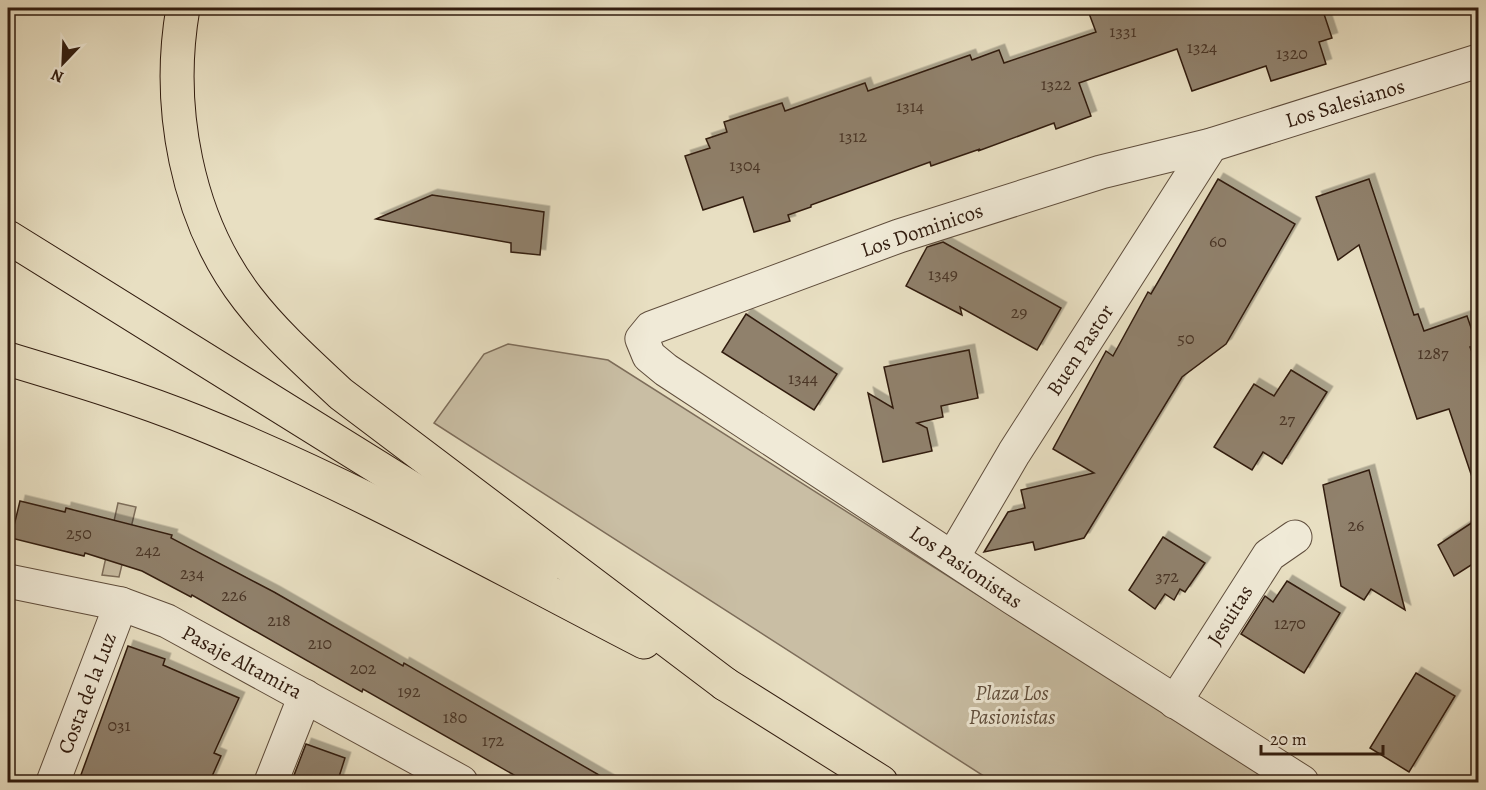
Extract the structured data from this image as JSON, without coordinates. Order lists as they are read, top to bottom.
{
  "streets": {
    "street": [
      "Los Salesianos",
      "Los Dominicos",
      "Buen Pastor",
      "Los Pasionistas",
      "Jesuitas",
      "Pasaje Altamira",
      "Costa de la Luz"
    ]
  },
  "crossings": [
    ["Los Salesianos", "Los Dominicos"],
    ["Los Salesianos", "Buen Pastor"],
    ["Los Dominicos", "Buen Pastor"],
    ["Los Dominicos", "Los Pasionistas"],
    ["Buen Pastor", "Los Pasionistas"],
    ["Los Pasionistas", "Jesuitas"],
    ["Pasaje Altamira", "Costa de la Luz"]
  ],
  "parks": ["Plaza Los Pasionistas"],
  "house_numbers": [
    "1331",
    "1324",
    "1320",
    "1322",
    "1314",
    "1312",
    "1304",
    "60",
    "1349",
    "29",
    "50",
    "1287",
    "1344",
    "27",
    "26",
    "250",
    "242",
    "234",
    "372",
    "226",
    "218",
    "1270",
    "210",
    "202",
    "192",
    "180",
    "031",
    "172"
  ],
  "scale_bar": "20 m",
  "north": "bottom left"
}
